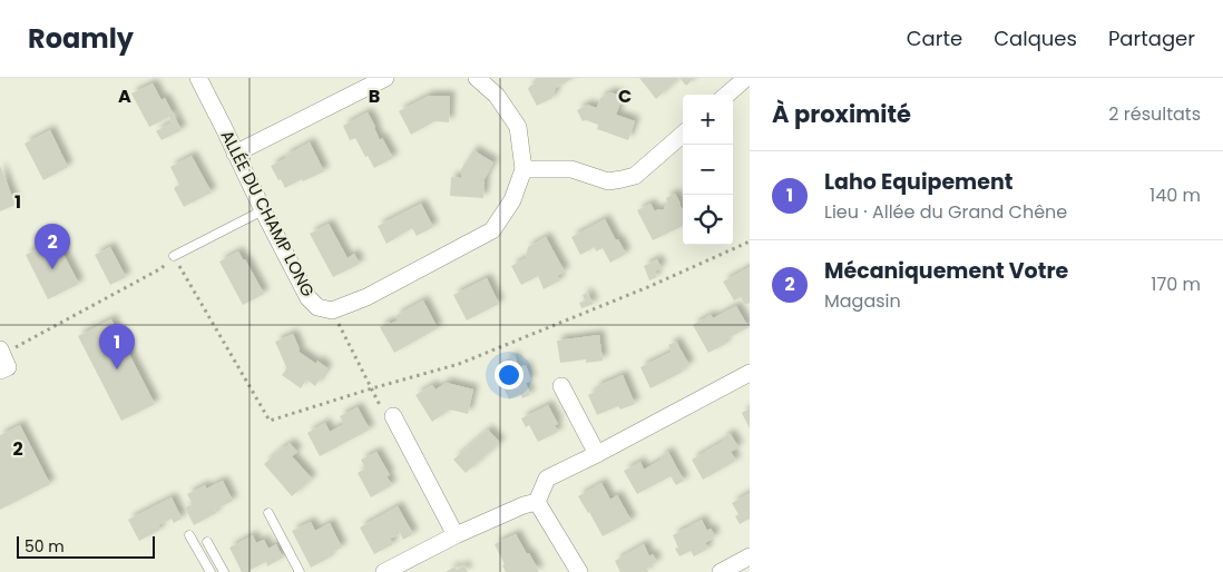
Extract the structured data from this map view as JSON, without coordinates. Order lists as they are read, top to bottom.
{
  "streets": {
    "street": ["ALLÉE DU CHAMP LONG"]
  },
  "scale_bar": "50 m",
  "page": {
    "header": "Roamly",
    "nav": ["Carte", "Calques", "Partager"],
    "heading": ["À proximité", "2 résultats"],
    "map_buttons": ["+", "−"],
    "list": [
      {
        "mark": "1",
        "name": "Laho Equipement",
        "note": "Lieu · Allée du Grand Chêne",
        "value": "140 m"
      },
      {
        "mark": "2",
        "name": "Mécaniquement Votre",
        "note": "Magasin",
        "value": "170 m"
      }
    ],
    "pins": ["2", "1"],
    "scale": "50 m"
  },
  "grid": {
    "columns": ["A", "B", "C"],
    "rows": ["1", "2"]
  }
}
